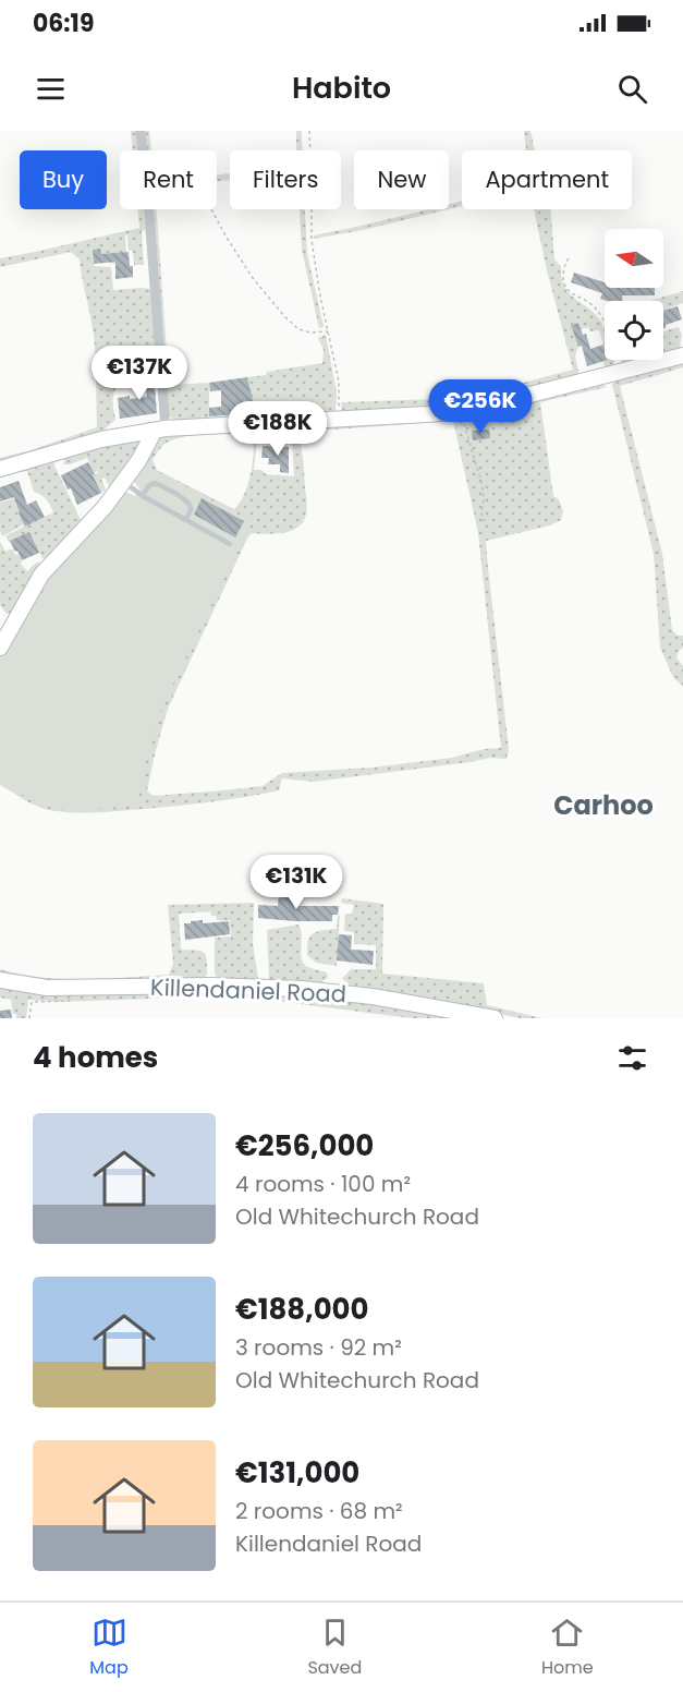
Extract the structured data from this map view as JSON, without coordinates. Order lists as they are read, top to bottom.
{
  "streets": {
    "street": ["Killendaniel Road"]
  },
  "districts": ["Carhoo"],
  "north": "left",
  "page": {
    "status": "06:19",
    "header": "Habito",
    "chip": [
      "Buy",
      "Rent",
      "Filters",
      "New",
      "Apartment"
    ],
    "price": [
      "€137K",
      "€256K",
      "€188K",
      "€131K"
    ],
    "heading": "4 homes",
    "list": [
      {
        "name": "€256,000",
        "note": "4 rooms · 100 m² · Old Whitechurch Road"
      },
      {
        "name": "€188,000",
        "note": "3 rooms · 92 m² · Old Whitechurch Road"
      },
      {
        "name": "€131,000",
        "note": "2 rooms · 68 m² · Killendaniel Road"
      }
    ],
    "tabs": ["Map", "Saved", "Home"]
  }
}
